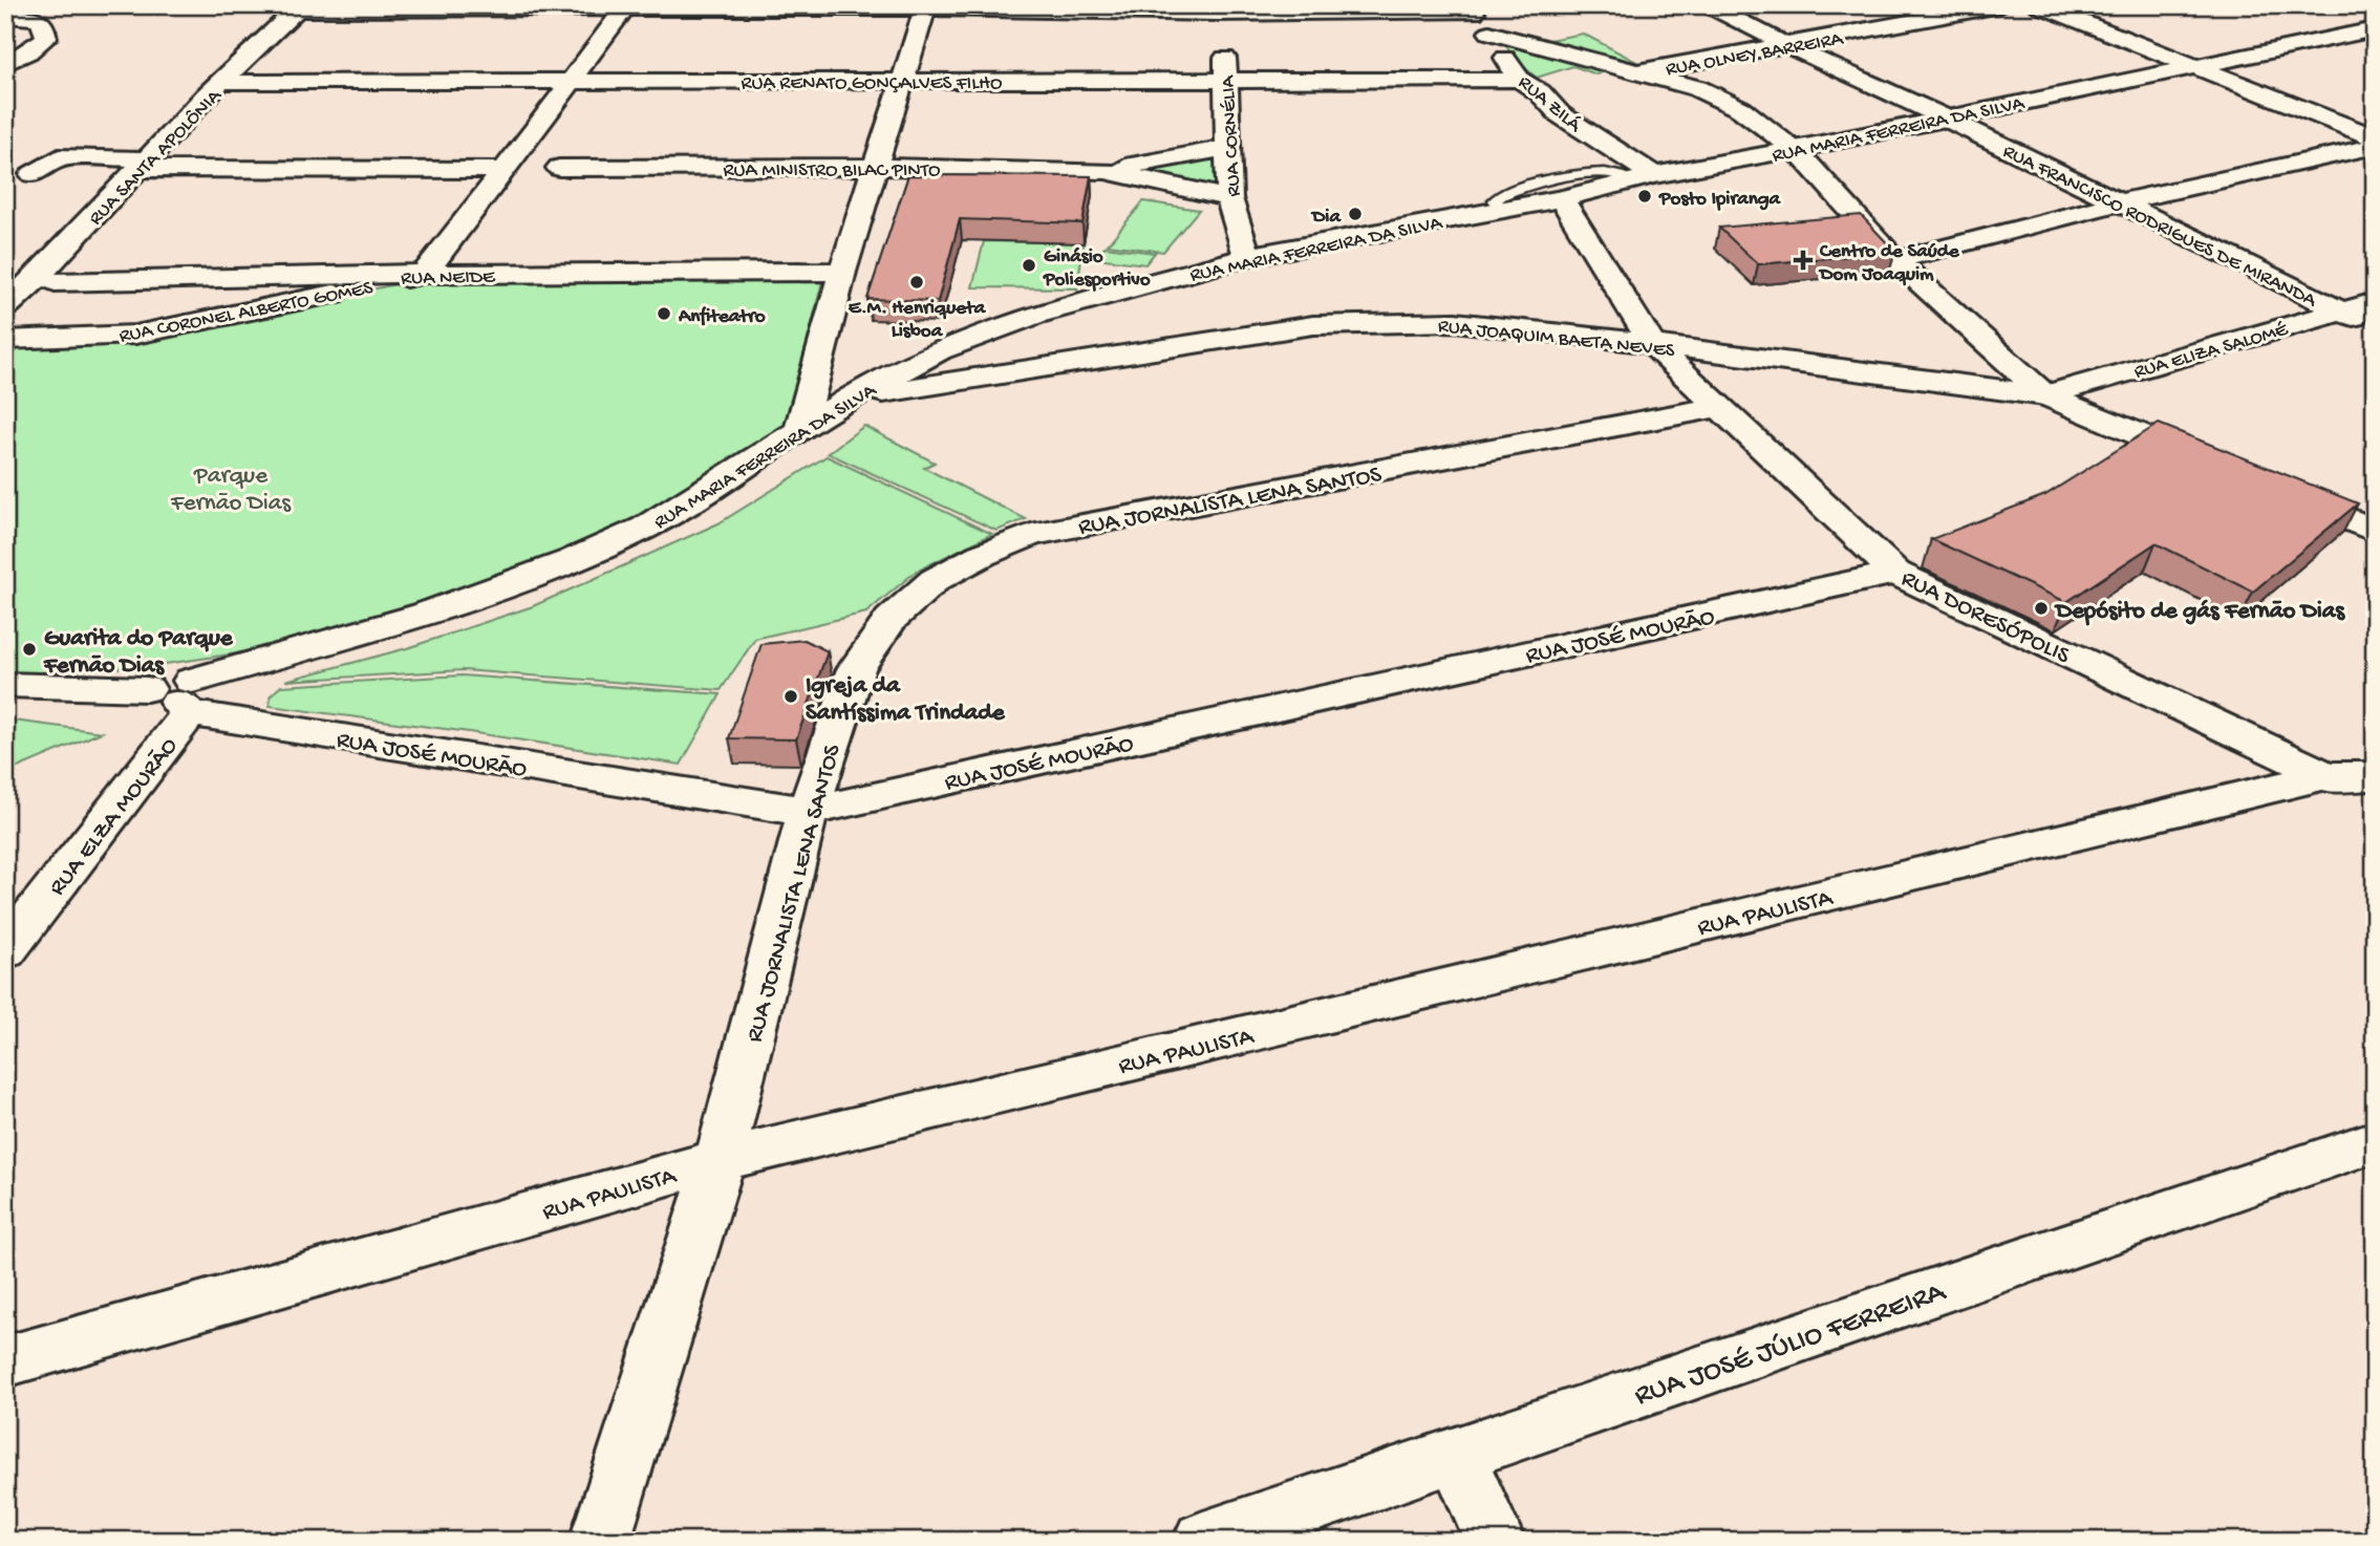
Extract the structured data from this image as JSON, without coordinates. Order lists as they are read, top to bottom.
{
  "streets": {
    "street": [
      "RUA OLNEY BARREIRA",
      "RUA RENATO GONÇALVES FILHO",
      "RUA ZILÁ",
      "RUA MARIA FERREIRA DA SILVA",
      "RUA CORNÉLIA",
      "RUA SANTA APOLÔNIA",
      "RUA MINISTRO BILAC PINTO",
      "RUA FRANCISCO RODRIGUES DE MIRANDA",
      "RUA NEIDE",
      "RUA CORONEL ALBERTO GOMES",
      "RUA JOAQUIM BAETA NEVES",
      "RUA ELIZA SALOMÉ",
      "RUA JORNALISTA LENA SANTOS",
      "RUA DORESÓPOLIS",
      "RUA JOSÉ MOURÃO",
      "RUA ELZA MOURÃO",
      "RUA PAULISTA",
      "RUA JOSÉ JÚLIO FERREIRA"
    ]
  },
  "crossings": [
    ["RUA OLNEY BARREIRA", "RUA FRANCISCO RODRIGUES DE MIRANDA"],
    ["RUA RENATO GONÇALVES FILHO", "RUA ZILÁ"],
    ["RUA RENATO GONÇALVES FILHO", "RUA CORNÉLIA"],
    ["RUA RENATO GONÇALVES FILHO", "RUA SANTA APOLÔNIA"],
    ["RUA ZILÁ", "RUA MARIA FERREIRA DA SILVA"],
    ["RUA MARIA FERREIRA DA SILVA", "RUA CORNÉLIA"],
    ["RUA MARIA FERREIRA DA SILVA", "RUA FRANCISCO RODRIGUES DE MIRANDA"],
    ["RUA MARIA FERREIRA DA SILVA", "RUA JOAQUIM BAETA NEVES"],
    ["RUA MARIA FERREIRA DA SILVA", "RUA DORESÓPOLIS"],
    ["RUA MARIA FERREIRA DA SILVA", "RUA JOSÉ MOURÃO"],
    ["RUA MARIA FERREIRA DA SILVA", "RUA ELZA MOURÃO"],
    ["RUA CORNÉLIA", "RUA MINISTRO BILAC PINTO"],
    ["RUA FRANCISCO RODRIGUES DE MIRANDA", "RUA ELIZA SALOMÉ"],
    ["RUA NEIDE", "RUA CORONEL ALBERTO GOMES"],
    ["RUA JOAQUIM BAETA NEVES", "RUA ELIZA SALOMÉ"],
    ["RUA JOAQUIM BAETA NEVES", "RUA DORESÓPOLIS"],
    ["RUA JORNALISTA LENA SANTOS", "RUA DORESÓPOLIS"],
    ["RUA JORNALISTA LENA SANTOS", "RUA JOSÉ MOURÃO"],
    ["RUA JORNALISTA LENA SANTOS", "RUA PAULISTA"],
    ["RUA DORESÓPOLIS", "RUA JOSÉ MOURÃO"],
    ["RUA DORESÓPOLIS", "RUA PAULISTA"],
    ["RUA JOSÉ MOURÃO", "RUA ELZA MOURÃO"]
  ],
  "parks": ["Parque Fernão Dias"],
  "places": {
    "other": [
      "Posto Ipiranga",
      "Dia",
      "Ginásio Poliesportivo",
      "E.M. Henriqueta Lisboa",
      "Anfiteatro",
      "Depósito de gás Fernão Dias",
      "Guarita do Parque Fernão Dias",
      "Igreja da Santíssima Trindade"
    ],
    "health": ["Centro de Saúde Dom Joaquim"]
  }
}
